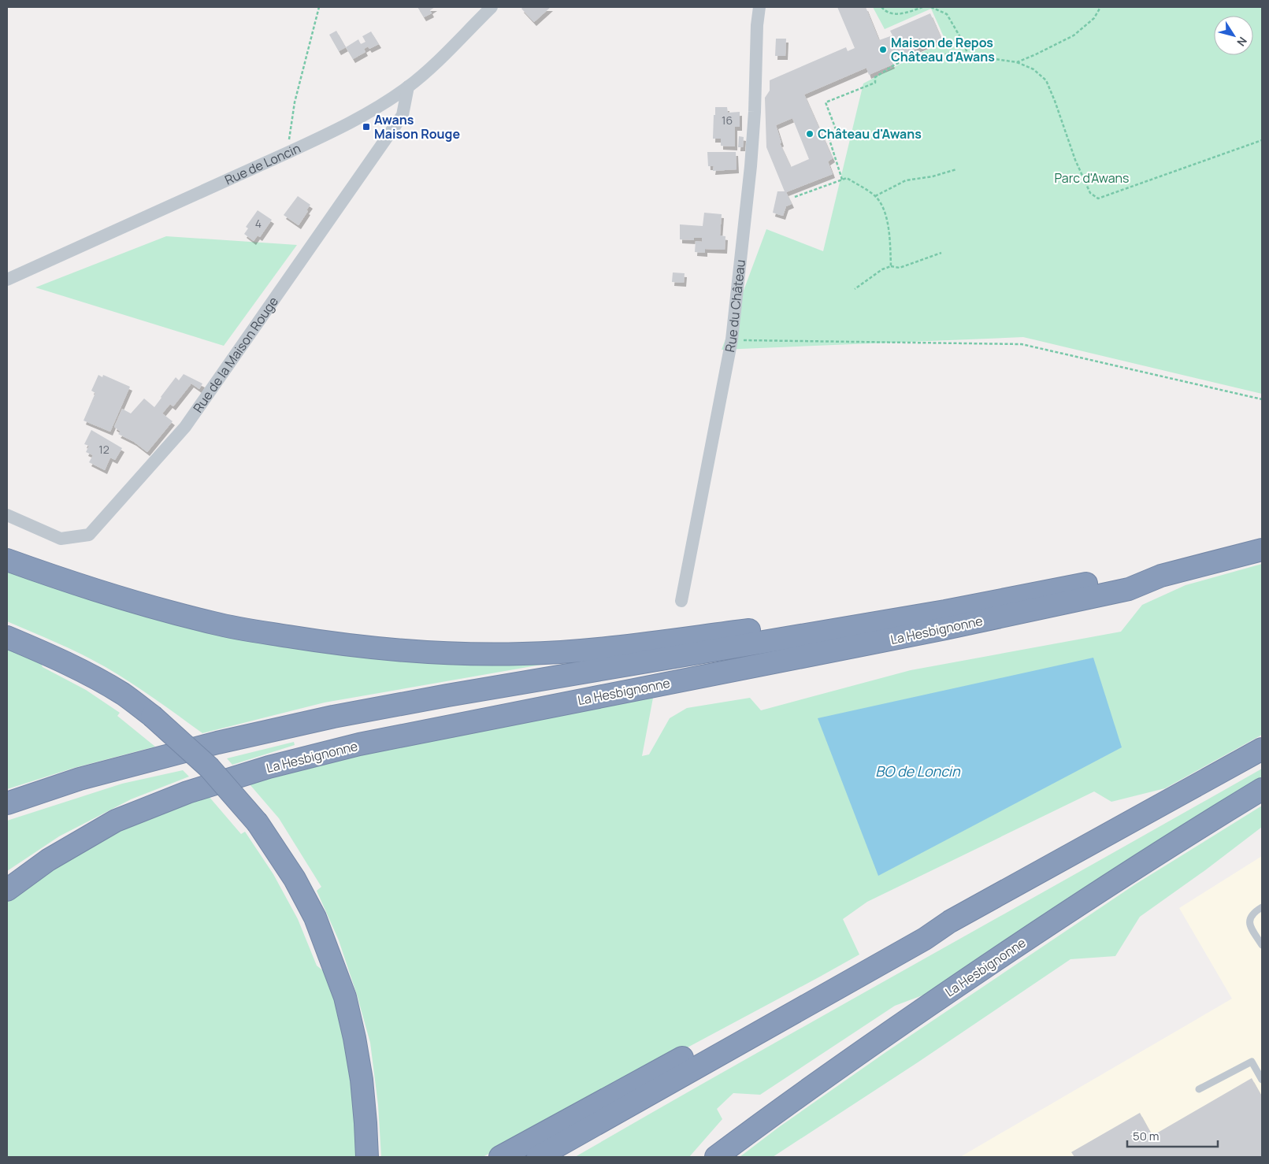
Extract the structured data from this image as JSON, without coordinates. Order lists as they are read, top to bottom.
{
  "streets": {
    "highway": ["La Hesbignonne"],
    "street": ["Rue de Loncin", "Rue du Château", "Rue de la Maison Rouge"]
  },
  "crossings": [
    ["Rue de Loncin", "Rue de la Maison Rouge"]
  ],
  "water": ["BO de Loncin"],
  "parks": ["Parc d'Awans"],
  "places": {
    "other": ["Maison de Repos Château d'Awans", "Château d'Awans"],
    "transit": ["Awans Maison Rouge"]
  },
  "house_numbers": ["16", "4", "12"],
  "scale_bar": "50 m",
  "north": "bottom right"
}
